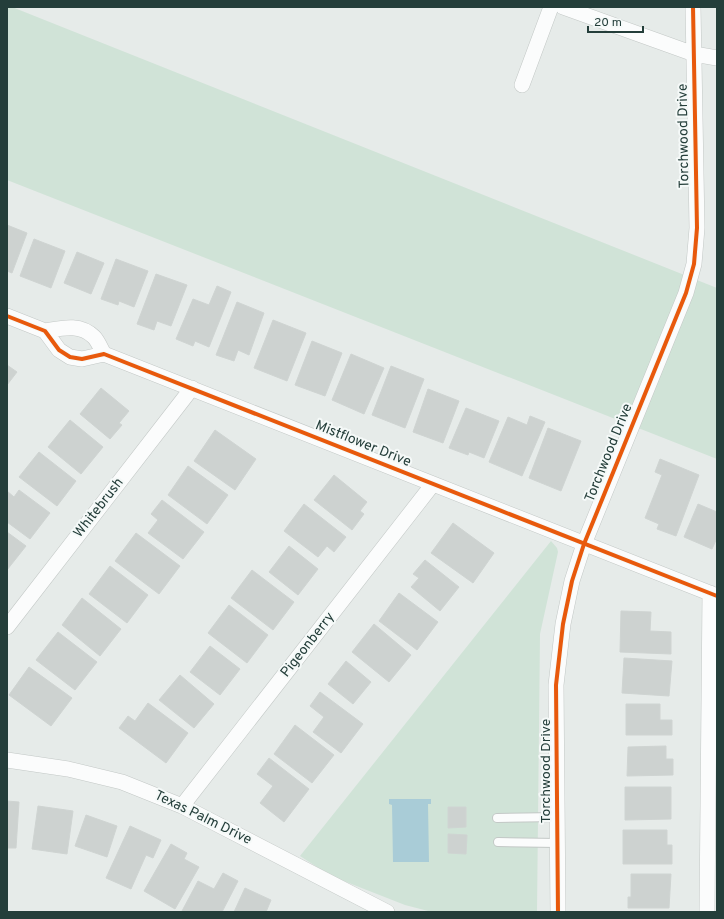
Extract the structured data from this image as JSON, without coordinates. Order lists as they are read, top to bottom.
{
  "streets": {
    "street": [
      "Torchwood Drive",
      "Mistflower Drive",
      "Whitebrush",
      "Pigeonberry",
      "Texas Palm Drive"
    ]
  },
  "crossings": [
    ["Torchwood Drive", "Mistflower Drive"],
    ["Mistflower Drive", "Whitebrush"],
    ["Mistflower Drive", "Pigeonberry"],
    ["Pigeonberry", "Texas Palm Drive"]
  ],
  "scale_bar": "20 m"
}
